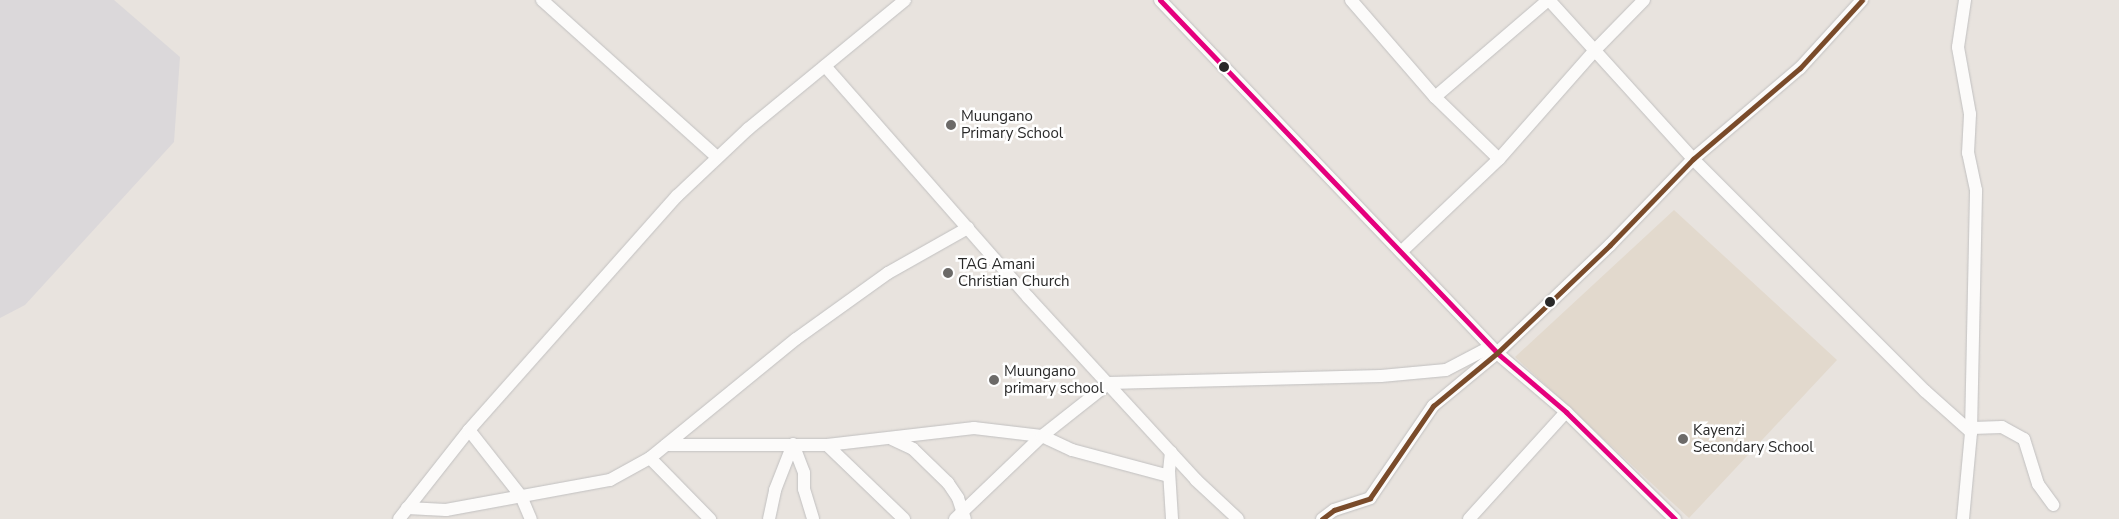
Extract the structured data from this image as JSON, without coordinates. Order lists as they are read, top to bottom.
{
  "places": [
    "Muungano Primary School",
    "TAG Amani Christian Church",
    "Muungano primary school",
    "Kayenzi Secondary School"
  ]
}
